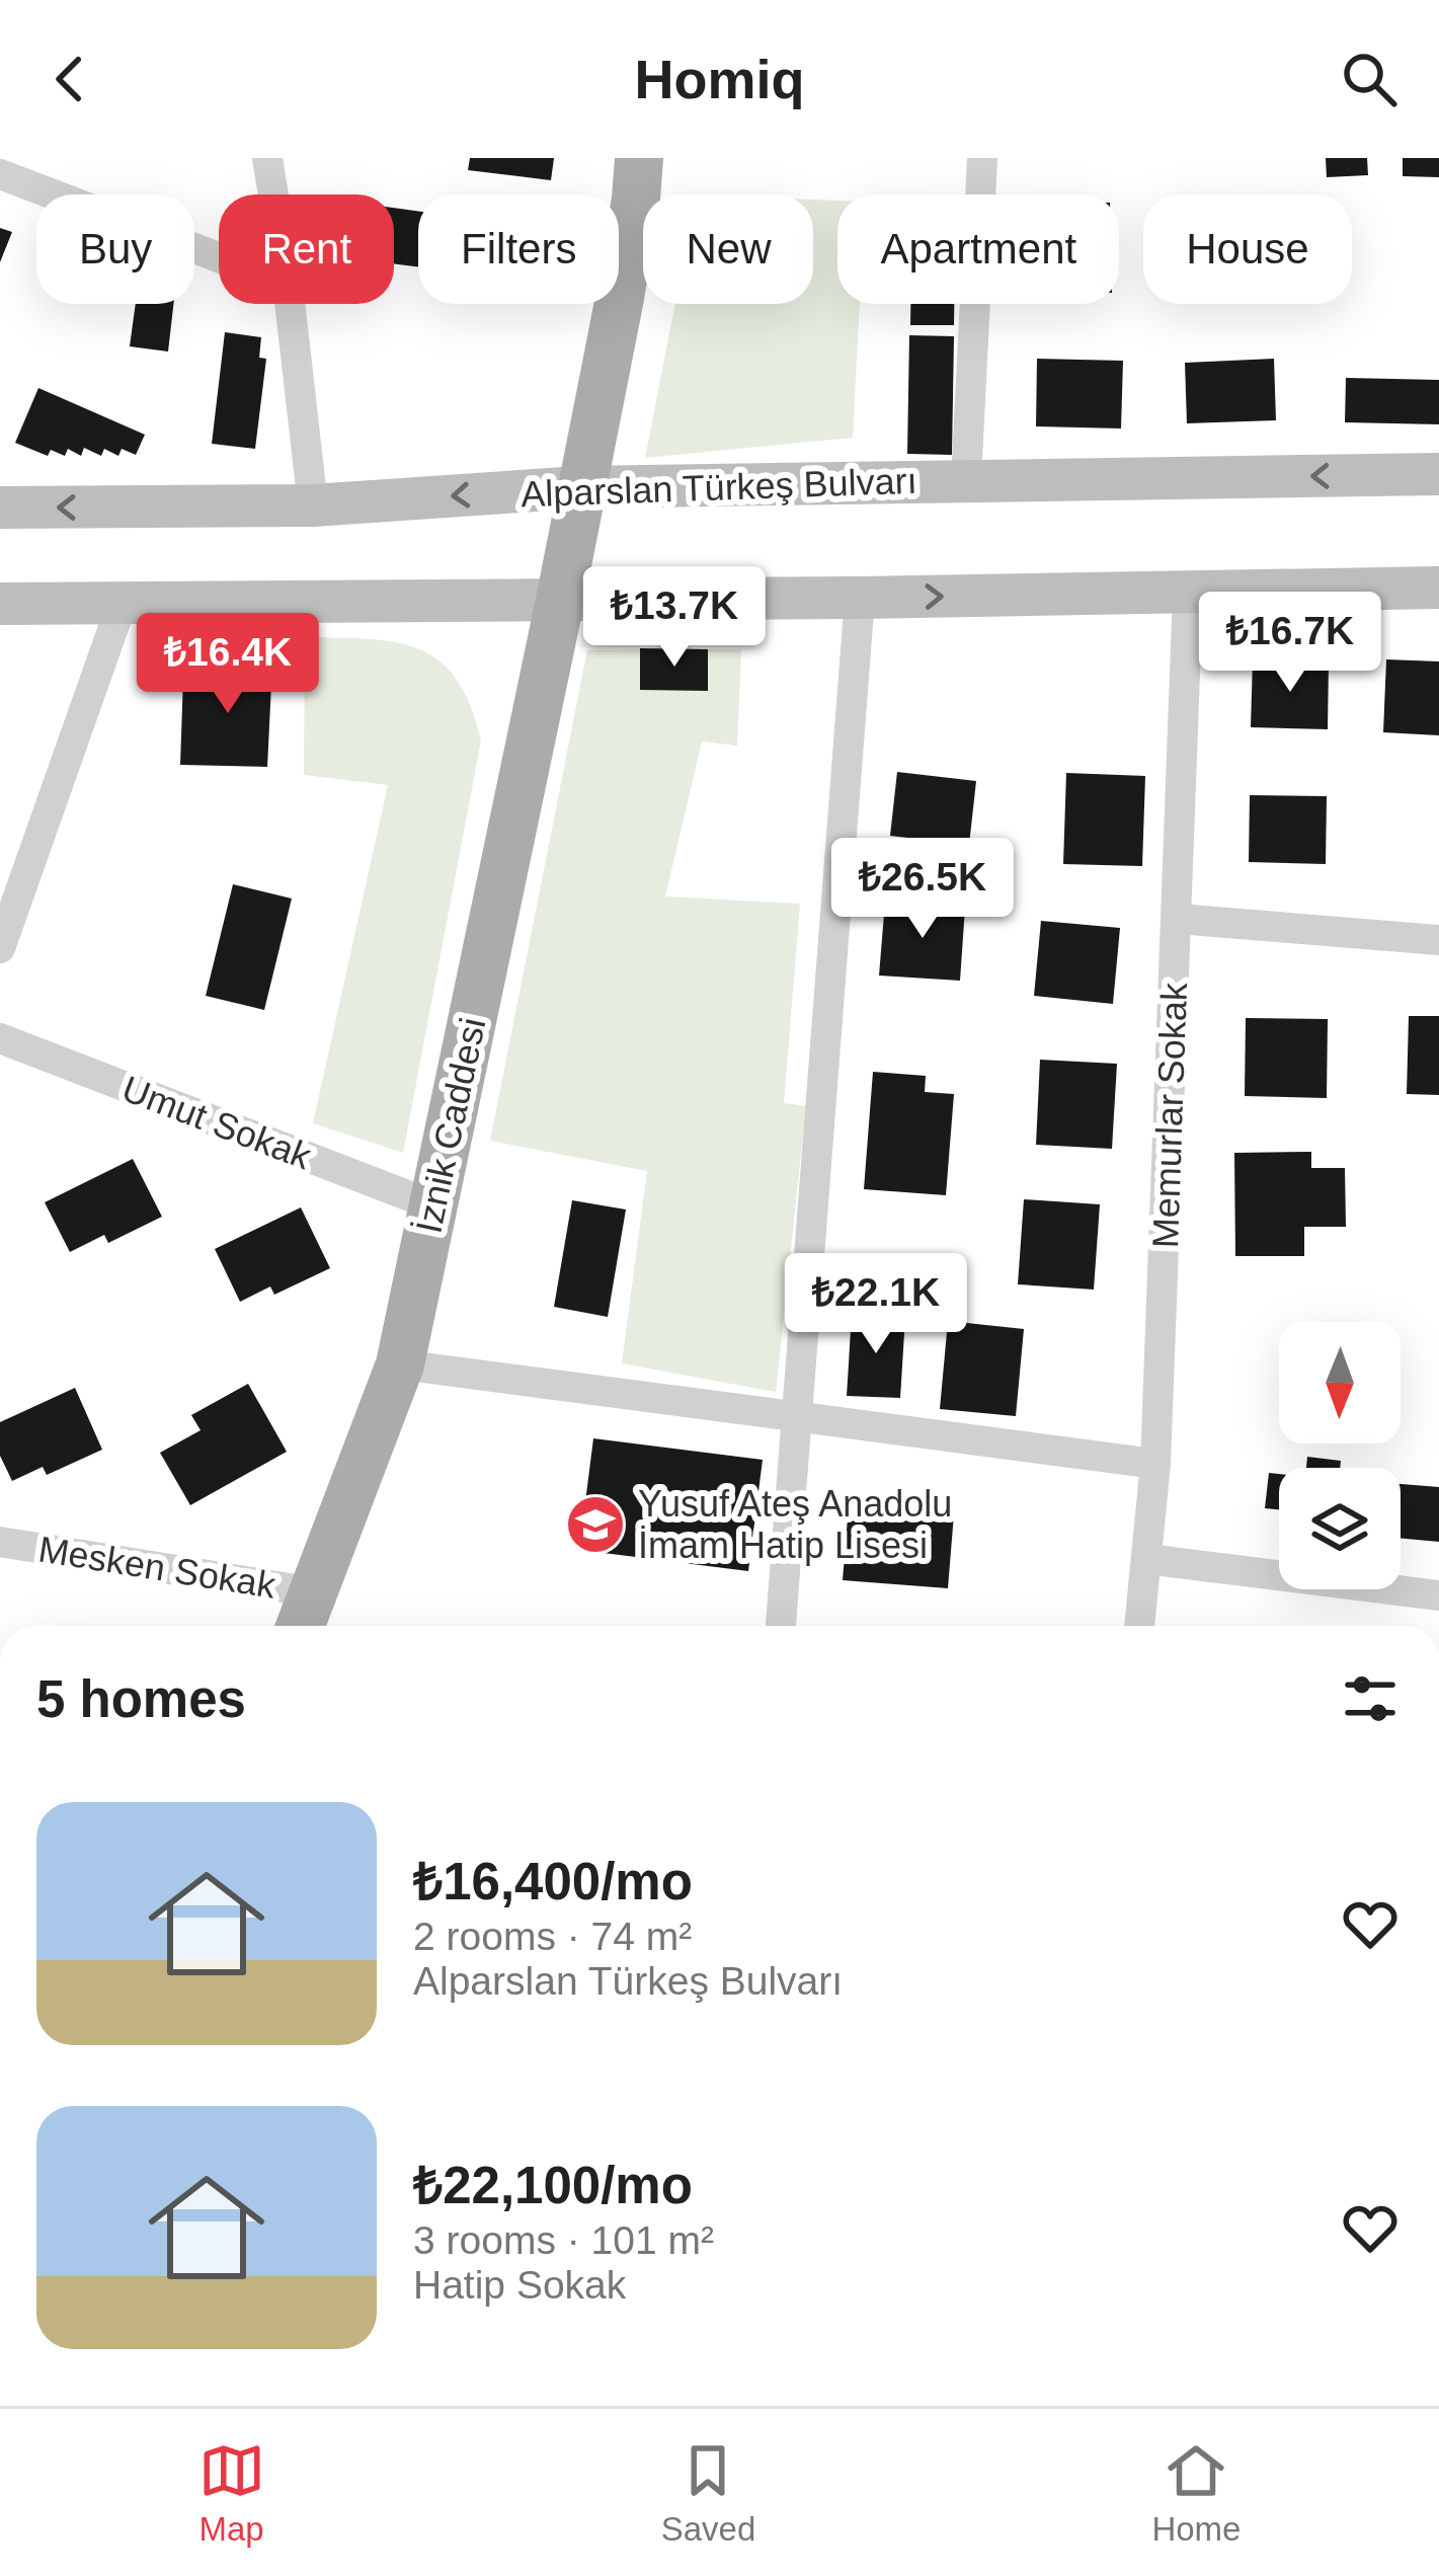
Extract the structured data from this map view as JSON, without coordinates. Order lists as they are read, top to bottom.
{
  "streets": {
    "main road": ["Alparslan Türkeş Bulvarı", "İznik Caddesi"],
    "street": ["Memurlar Sokak", "Umut Sokak", "Mesken Sokak"]
  },
  "crossings": [
    ["Alparslan Türkeş Bulvarı", "İznik Caddesi"],
    ["Umut Sokak", "İznik Caddesi"],
    ["İznik Caddesi", "Mesken Sokak"]
  ],
  "places": {
    "school or university": ["Yusuf Ateş Anadolu İmam Hatip Lisesi"]
  },
  "north": "bottom",
  "page": {
    "header": "Homiq",
    "chip": [
      "Buy",
      "Rent",
      "Filters",
      "New",
      "Apartment",
      "House"
    ],
    "price": [
      "₺13.7K",
      "₺16.7K",
      "₺16.4K",
      "₺26.5K",
      "₺22.1K"
    ],
    "heading": "5 homes",
    "list": [
      {
        "name": "₺16,400/mo",
        "note": "2 rooms · 74 m² · Alparslan Türkeş Bulvarı"
      },
      {
        "name": "₺22,100/mo",
        "note": "3 rooms · 101 m² · Hatip Sokak"
      }
    ],
    "tabs": ["Map", "Saved", "Home"]
  }
}
